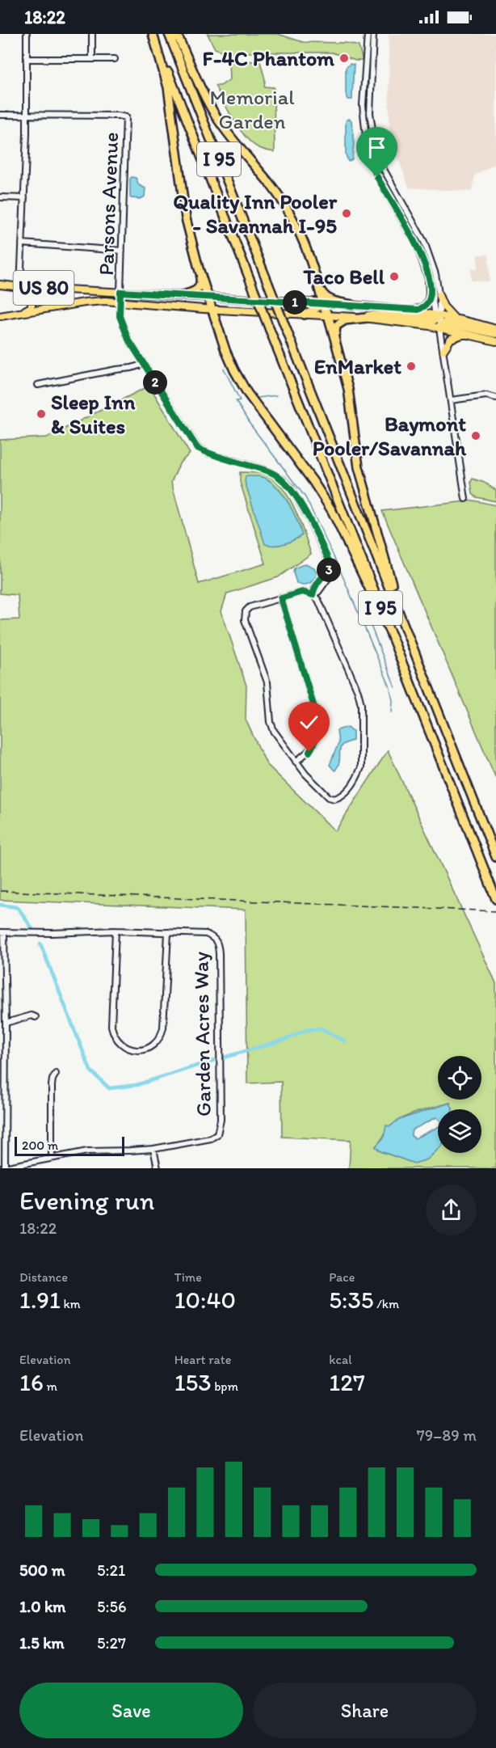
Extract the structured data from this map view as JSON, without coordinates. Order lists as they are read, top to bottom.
{
  "streets": {
    "highway": ["I 95"],
    "main road": ["US 80"],
    "street": ["Parsons Avenue", "Garden Acres Way"]
  },
  "crossings": [
    ["Parsons Avenue", "US 80"]
  ],
  "parks": ["Memorial Garden"],
  "places": [
    "F-4C Phantom",
    "Quality Inn Pooler - Savannah I-95",
    "Taco Bell",
    "EnMarket",
    "Sleep Inn & Suites",
    "Baymont Pooler/Savannah"
  ],
  "scale_bar": "200 m",
  "page": {
    "status": "18:22",
    "pins": ["1", "2", "3"],
    "scale": "200 m",
    "heading": ["Evening run", "18:22"],
    "stats": [
      ["Distance", "1.91 km"],
      ["Time", "10:40"],
      ["Pace", "5:35 /km"],
      ["Elevation", "16 m"],
      ["Heart rate", "153 bpm"],
      ["kcal", "127"]
    ],
    "chart": ["Elevation", "79–89 m"],
    "list": [
      {
        "name": "500 m",
        "note": "5:21"
      },
      {
        "name": "1.0 km",
        "note": "5:56"
      },
      {
        "name": "1.5 km",
        "note": "5:27"
      }
    ],
    "buttons": ["Save", "Share"]
  }
}
